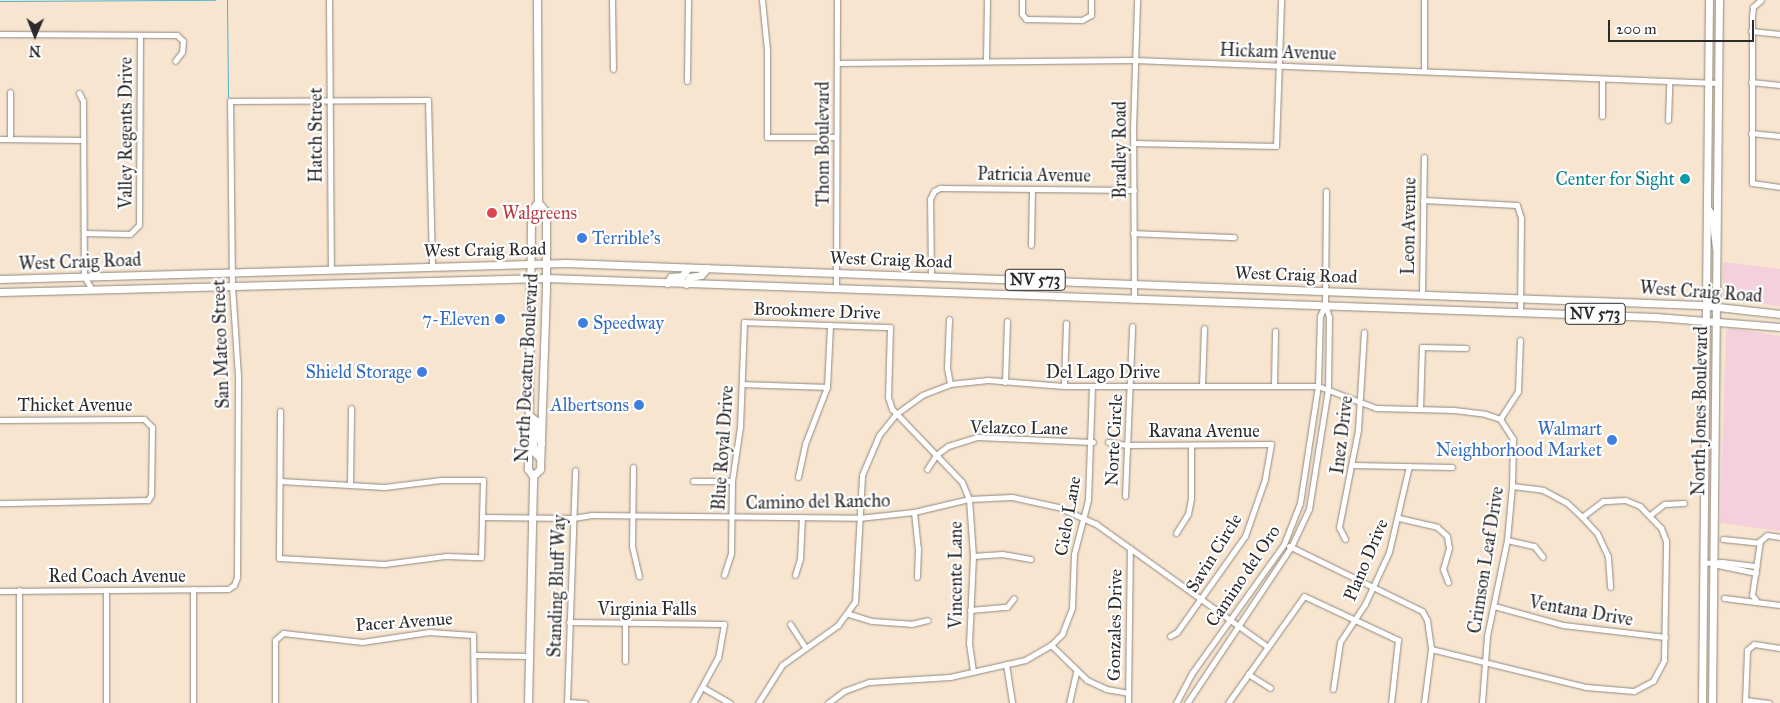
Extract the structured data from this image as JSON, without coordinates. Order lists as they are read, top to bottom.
{
  "streets": {
    "main road": [
      "West Craig Road",
      "NV 573",
      "North Decatur Boulevard",
      "North Jones Boulevard"
    ],
    "street": [
      "Hickam Avenue",
      "Valley Regents Drive",
      "Hatch Street",
      "Thom Boulevard",
      "Bradley Road",
      "Patricia Avenue",
      "Leon Avenue",
      "Brookmere Drive",
      "San Mateo Street",
      "Del Lago Drive",
      "Thicket Avenue",
      "Velazco Lane",
      "Ravana Avenue",
      "Inez Drive",
      "Norte Circle",
      "Blue Royal Drive",
      "Camino del Rancho",
      "Cielo Lane",
      "Savin Circle",
      "Plano Drive",
      "Crimson Leaf Drive",
      "Vincente Lane",
      "Red Coach Avenue",
      "Camino del Oro",
      "Standing Bluff Way",
      "Virginia Falls",
      "Ventana Drive",
      "Pacer Avenue",
      "Gonzales Drive"
    ]
  },
  "crossings": [
    ["Hickam Avenue", "Thom Boulevard"],
    ["Hickam Avenue", "Bradley Road"],
    ["Hickam Avenue", "North Jones Boulevard"],
    ["Hatch Street", "West Craig Road"],
    ["Hatch Street", "San Mateo Street"],
    ["Thom Boulevard", "West Craig Road"],
    ["Bradley Road", "Patricia Avenue"],
    ["Bradley Road", "West Craig Road"],
    ["Patricia Avenue", "West Craig Road"],
    ["Leon Avenue", "West Craig Road"],
    ["West Craig Road", "San Mateo Street"],
    ["West Craig Road", "North Decatur Boulevard"],
    ["West Craig Road", "North Jones Boulevard"],
    ["West Craig Road", "Camino del Oro"],
    ["Brookmere Drive", "Blue Royal Drive"],
    ["Brookmere Drive", "Vincente Lane"],
    ["San Mateo Street", "Red Coach Avenue"],
    ["North Decatur Boulevard", "Camino del Rancho"],
    ["Del Lago Drive", "Inez Drive"],
    ["Del Lago Drive", "Norte Circle"],
    ["Del Lago Drive", "Camino del Rancho"],
    ["Del Lago Drive", "Cielo Lane"],
    ["Del Lago Drive", "Crimson Leaf Drive"],
    ["Del Lago Drive", "Vincente Lane"],
    ["Del Lago Drive", "Camino del Oro"],
    ["Velazco Lane", "Cielo Lane"],
    ["Velazco Lane", "Vincente Lane"],
    ["Ravana Avenue", "Norte Circle"],
    ["Ravana Avenue", "Savin Circle"],
    ["Blue Royal Drive", "Camino del Rancho"],
    ["Camino del Rancho", "Cielo Lane"],
    ["Camino del Rancho", "Savin Circle"],
    ["Camino del Rancho", "Vincente Lane"],
    ["Camino del Rancho", "Camino del Oro"],
    ["Camino del Rancho", "Standing Bluff Way"],
    ["Camino del Rancho", "Gonzales Drive"],
    ["Crimson Leaf Drive", "Ventana Drive"],
    ["Standing Bluff Way", "Virginia Falls"]
  ],
  "places": [
    "Center for Sight",
    "Walgreens",
    "Terrible's",
    "7-Eleven",
    "Speedway",
    "Shield Storage",
    "Albertsons",
    "Walmart Neighborhood Market"
  ],
  "scale_bar": "200 m",
  "north": "bottom"
}
